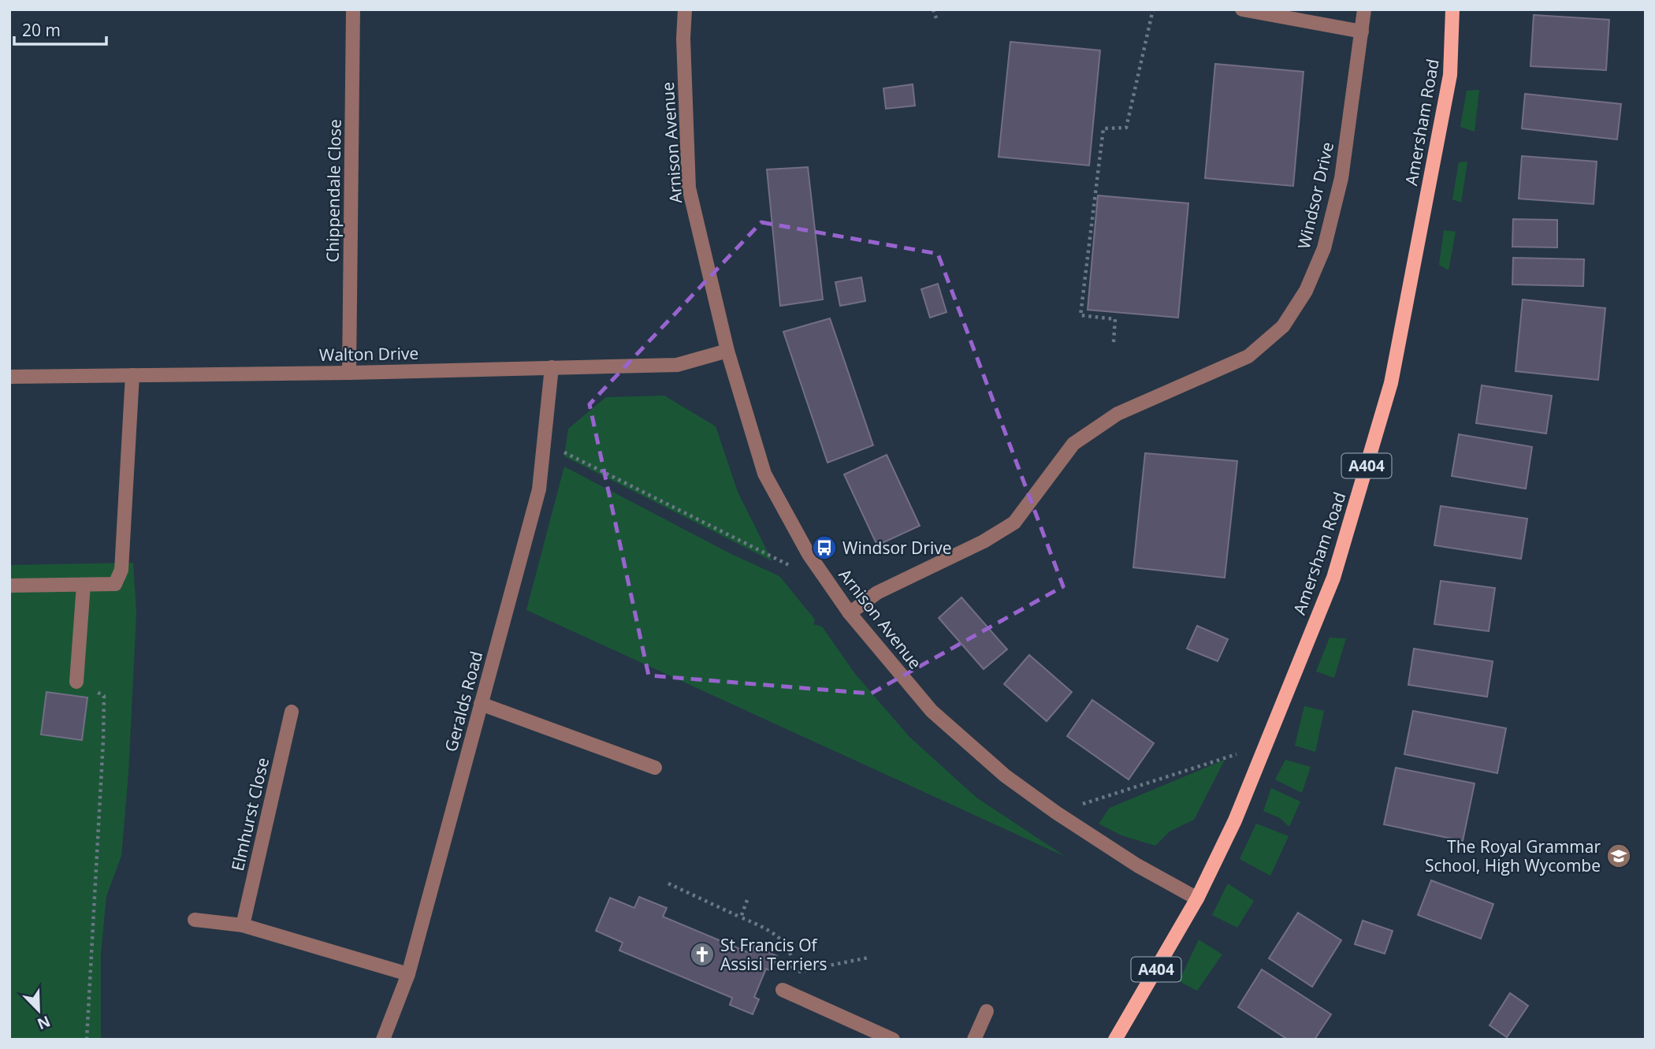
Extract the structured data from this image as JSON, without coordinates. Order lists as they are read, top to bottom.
{
  "streets": {
    "main road": ["Amersham Road", "A404"],
    "street": [
      "Arnison Avenue",
      "Chippendale Close",
      "Windsor Drive",
      "Walton Drive",
      "Geralds Road",
      "Elmhurst Close"
    ]
  },
  "crossings": [
    ["Amersham Road", "Arnison Avenue"],
    ["Arnison Avenue", "Windsor Drive"],
    ["Arnison Avenue", "Walton Drive"],
    ["Chippendale Close", "Walton Drive"],
    ["Walton Drive", "Geralds Road"]
  ],
  "places": {
    "bus stop": ["Windsor Drive"],
    "school or university": ["The Royal Grammar School, High Wycombe"],
    "church": ["St Francis Of Assisi Terriers"]
  },
  "scale_bar": "20 m",
  "north": "bottom right"
}
